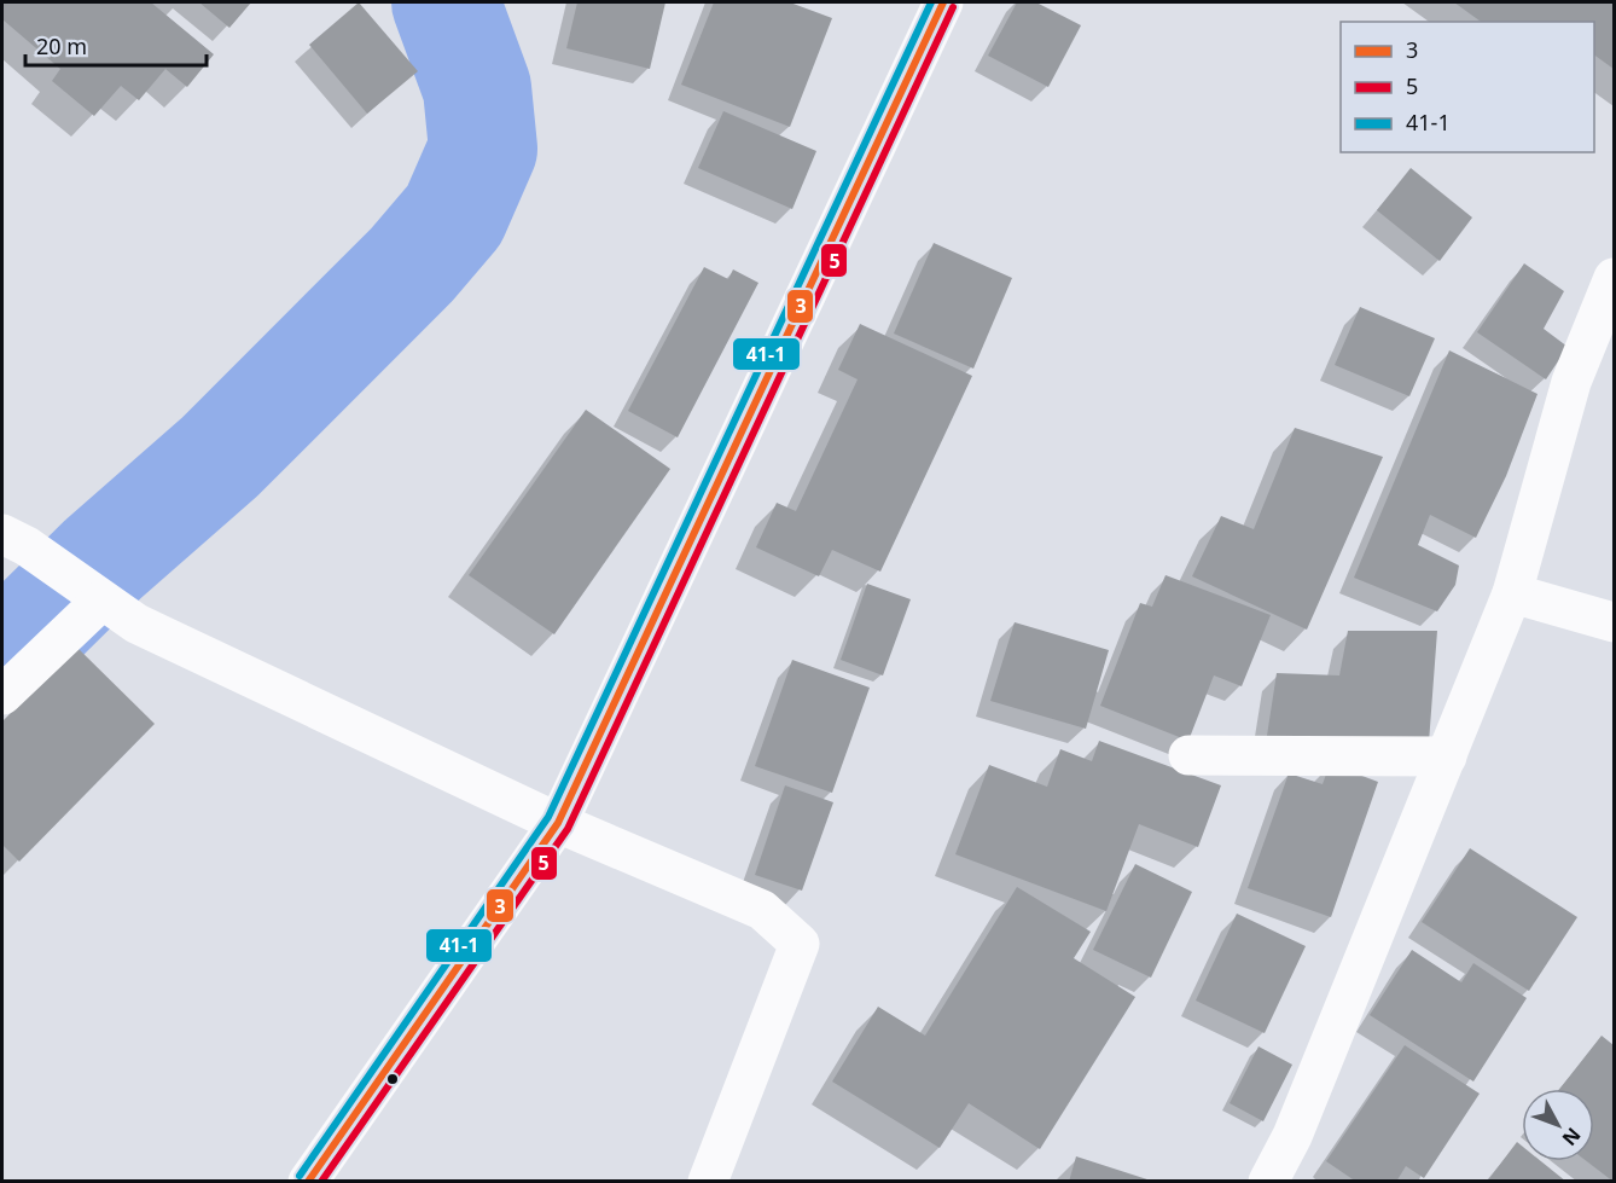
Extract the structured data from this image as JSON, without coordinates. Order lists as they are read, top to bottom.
{
  "lines": ["transit line 3", "transit line 41-1", "transit line 5"],
  "legend": ["3", "5", "41-1"],
  "scale_bar": "20 m",
  "north": "bottom right"
}
